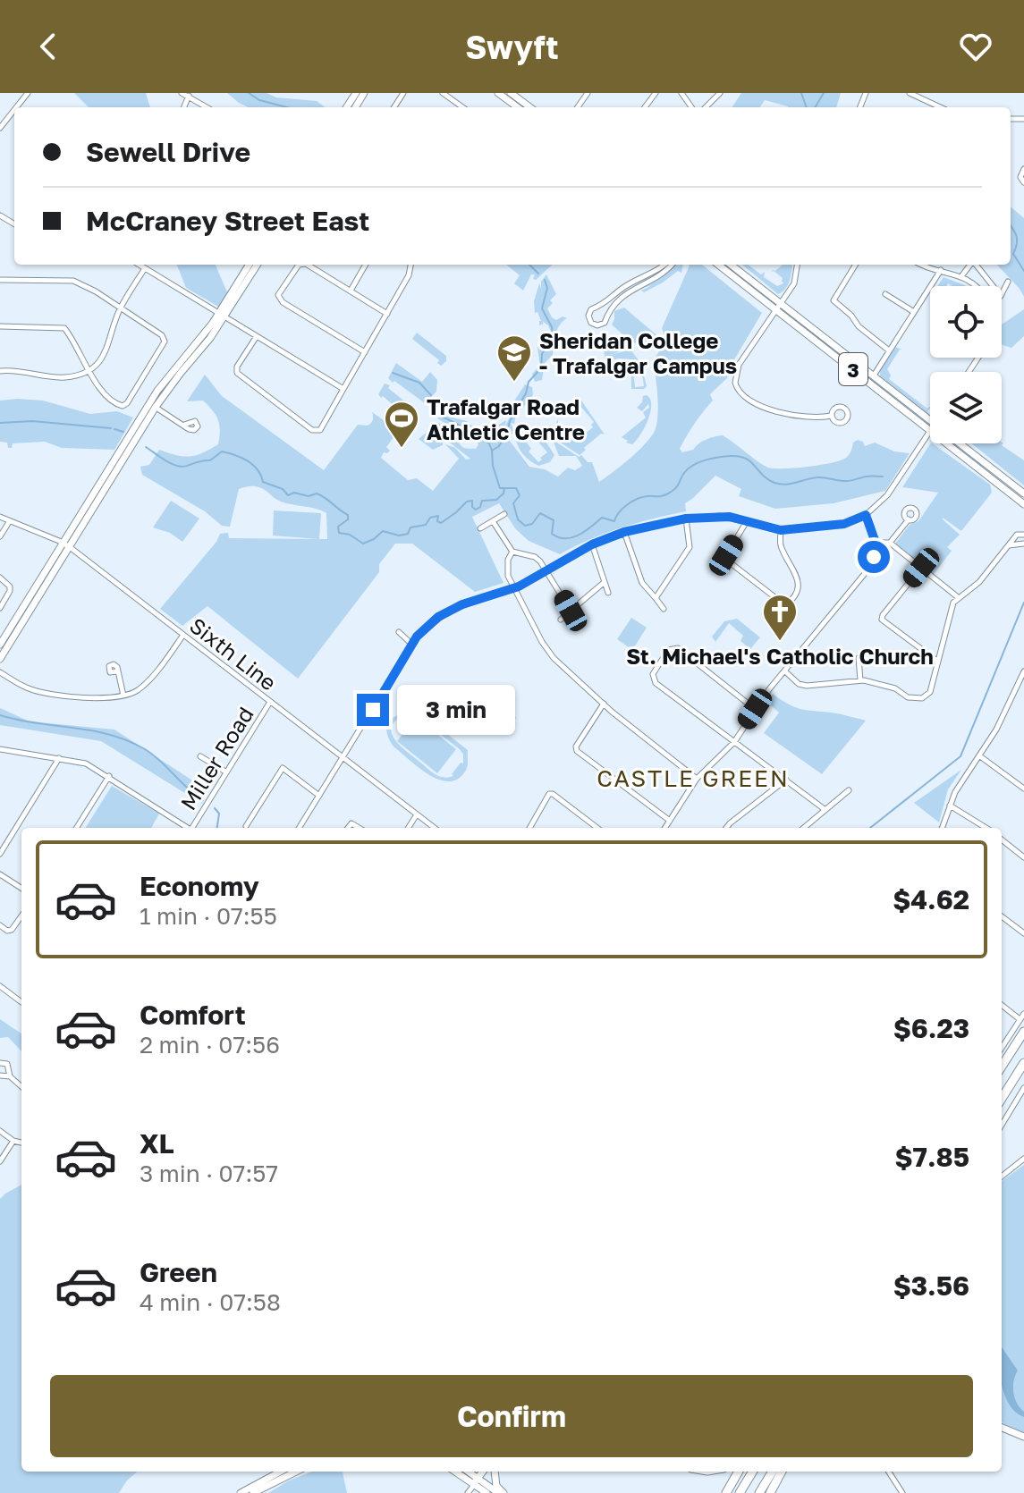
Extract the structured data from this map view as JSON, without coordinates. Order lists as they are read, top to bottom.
{
  "streets": {
    "main road": ["3"],
    "street": ["Sixth Line", "Miller Road"]
  },
  "crossings": [
    ["Sixth Line", "Miller Road"]
  ],
  "districts": ["CASTLE GREEN"],
  "places": {
    "school or university": ["Sheridan College - Trafalgar Campus"],
    "sports": ["Trafalgar Road Athletic Centre"],
    "church": ["St. Michael's Catholic Church"]
  },
  "page": {
    "header": "Swyft",
    "banner": ["Sewell Drive", "McCraney Street East"],
    "bubble": "3 min",
    "list": [
      {
        "name": "Economy",
        "note": "1 min · 07:55",
        "value": "$4.62"
      },
      {
        "name": "Comfort",
        "note": "2 min · 07:56",
        "value": "$6.23"
      },
      {
        "name": "XL",
        "note": "3 min · 07:57",
        "value": "$7.85"
      },
      {
        "name": "Green",
        "note": "4 min · 07:58",
        "value": "$3.56"
      }
    ],
    "buttons": "Confirm"
  }
}
